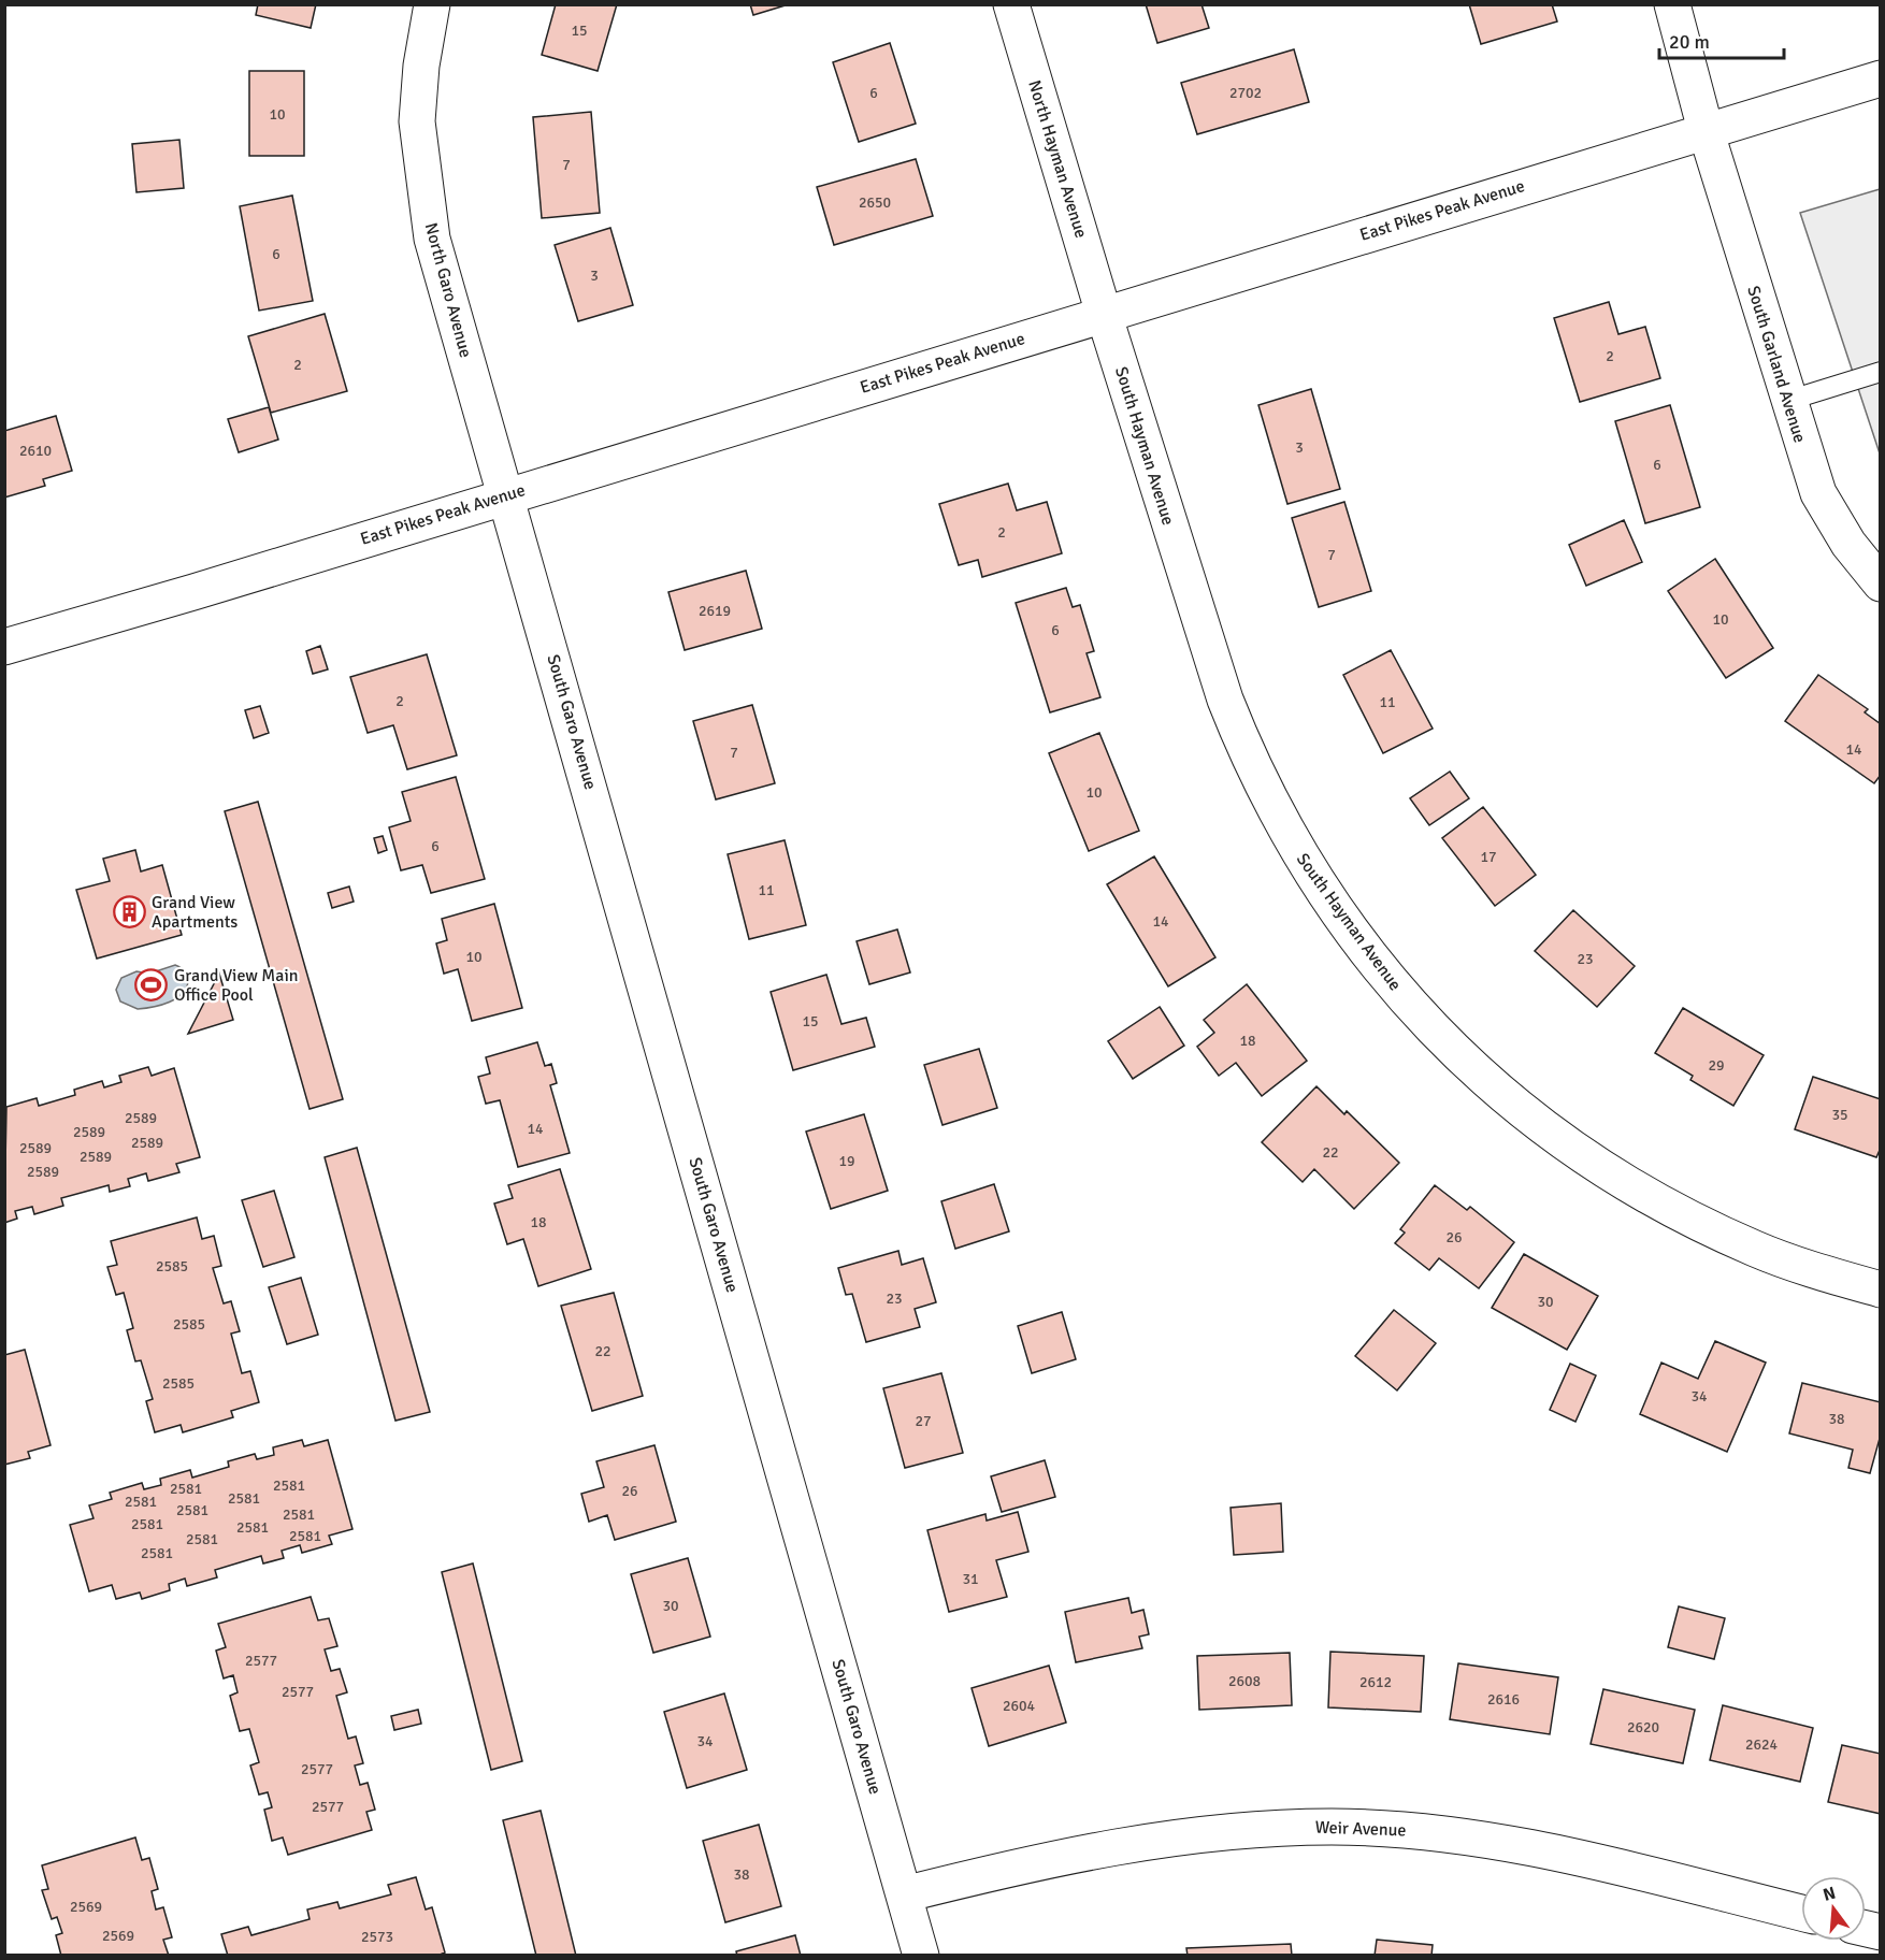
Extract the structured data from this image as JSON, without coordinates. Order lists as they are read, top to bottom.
{
  "streets": {
    "street": [
      "North Hayman Avenue",
      "East Pikes Peak Avenue",
      "North Garo Avenue",
      "South Garland Avenue",
      "South Hayman Avenue",
      "South Garo Avenue",
      "Weir Avenue"
    ]
  },
  "crossings": [
    ["North Hayman Avenue", "East Pikes Peak Avenue"],
    ["North Hayman Avenue", "South Hayman Avenue"],
    ["East Pikes Peak Avenue", "North Garo Avenue"],
    ["East Pikes Peak Avenue", "South Garland Avenue"],
    ["East Pikes Peak Avenue", "South Hayman Avenue"],
    ["East Pikes Peak Avenue", "South Garo Avenue"],
    ["North Garo Avenue", "South Garo Avenue"],
    ["South Garo Avenue", "Weir Avenue"]
  ],
  "places": {
    "building": ["Grand View Apartments"],
    "sports": ["Grand View Main Office Pool"]
  },
  "house_numbers": [
    "15",
    "6",
    "2702",
    "10",
    "7",
    "2650",
    "6",
    "3",
    "2",
    "2",
    "3",
    "2610",
    "6",
    "2",
    "7",
    "2619",
    "10",
    "6",
    "2",
    "11",
    "14",
    "7",
    "10",
    "6",
    "17",
    "11",
    "14",
    "10",
    "23",
    "15",
    "18",
    "29",
    "35",
    "2589",
    "14",
    "2589",
    "2589",
    "2589",
    "22",
    "2589",
    "19",
    "2589",
    "18",
    "26",
    "2585",
    "23",
    "30",
    "2585",
    "22",
    "2585",
    "34",
    "38",
    "27",
    "2581",
    "2581",
    "26",
    "2581",
    "2581",
    "2581",
    "2581",
    "2581",
    "2581",
    "2581",
    "2581",
    "2581",
    "31",
    "30",
    "2577",
    "2608",
    "2612",
    "2577",
    "2616",
    "2604",
    "2620",
    "34",
    "2624",
    "2577",
    "2577",
    "38",
    "2569",
    "2569",
    "2573"
  ],
  "scale_bar": "20 m",
  "north": "top"
}
